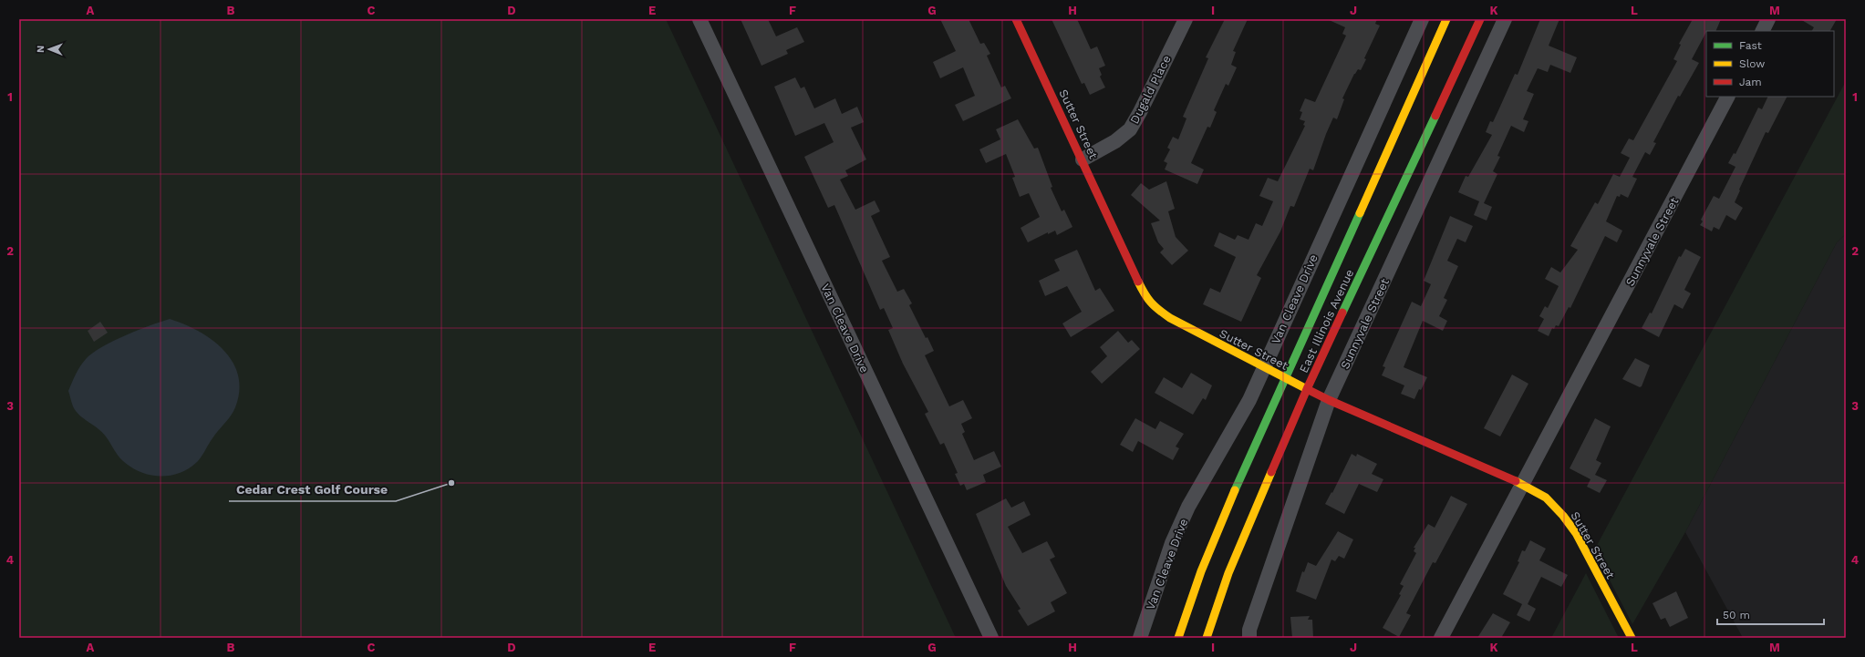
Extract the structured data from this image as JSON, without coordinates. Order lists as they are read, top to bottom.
{
  "streets": {
    "main road": ["Sutter Street", "East Illinois Avenue"],
    "street": ["Dugald Place", "Sunnyvale Street", "Van Cleave Drive"]
  },
  "crossings": [
    ["Dugald Place", "Sutter Street"],
    ["Sutter Street", "Sunnyvale Street"],
    ["Sutter Street", "Van Cleave Drive"],
    ["Sutter Street", "East Illinois Avenue"]
  ],
  "places": ["Cedar Crest Golf Course"],
  "legend": ["Fast", "Slow", "Jam"],
  "scale_bar": "50 m",
  "north": "left",
  "grid": {
    "columns": [
      "A",
      "B",
      "C",
      "D",
      "E",
      "F",
      "G",
      "H",
      "I",
      "J",
      "K",
      "L",
      "M"
    ],
    "rows": [
      "1",
      "2",
      "3",
      "4"
    ]
  }
}
